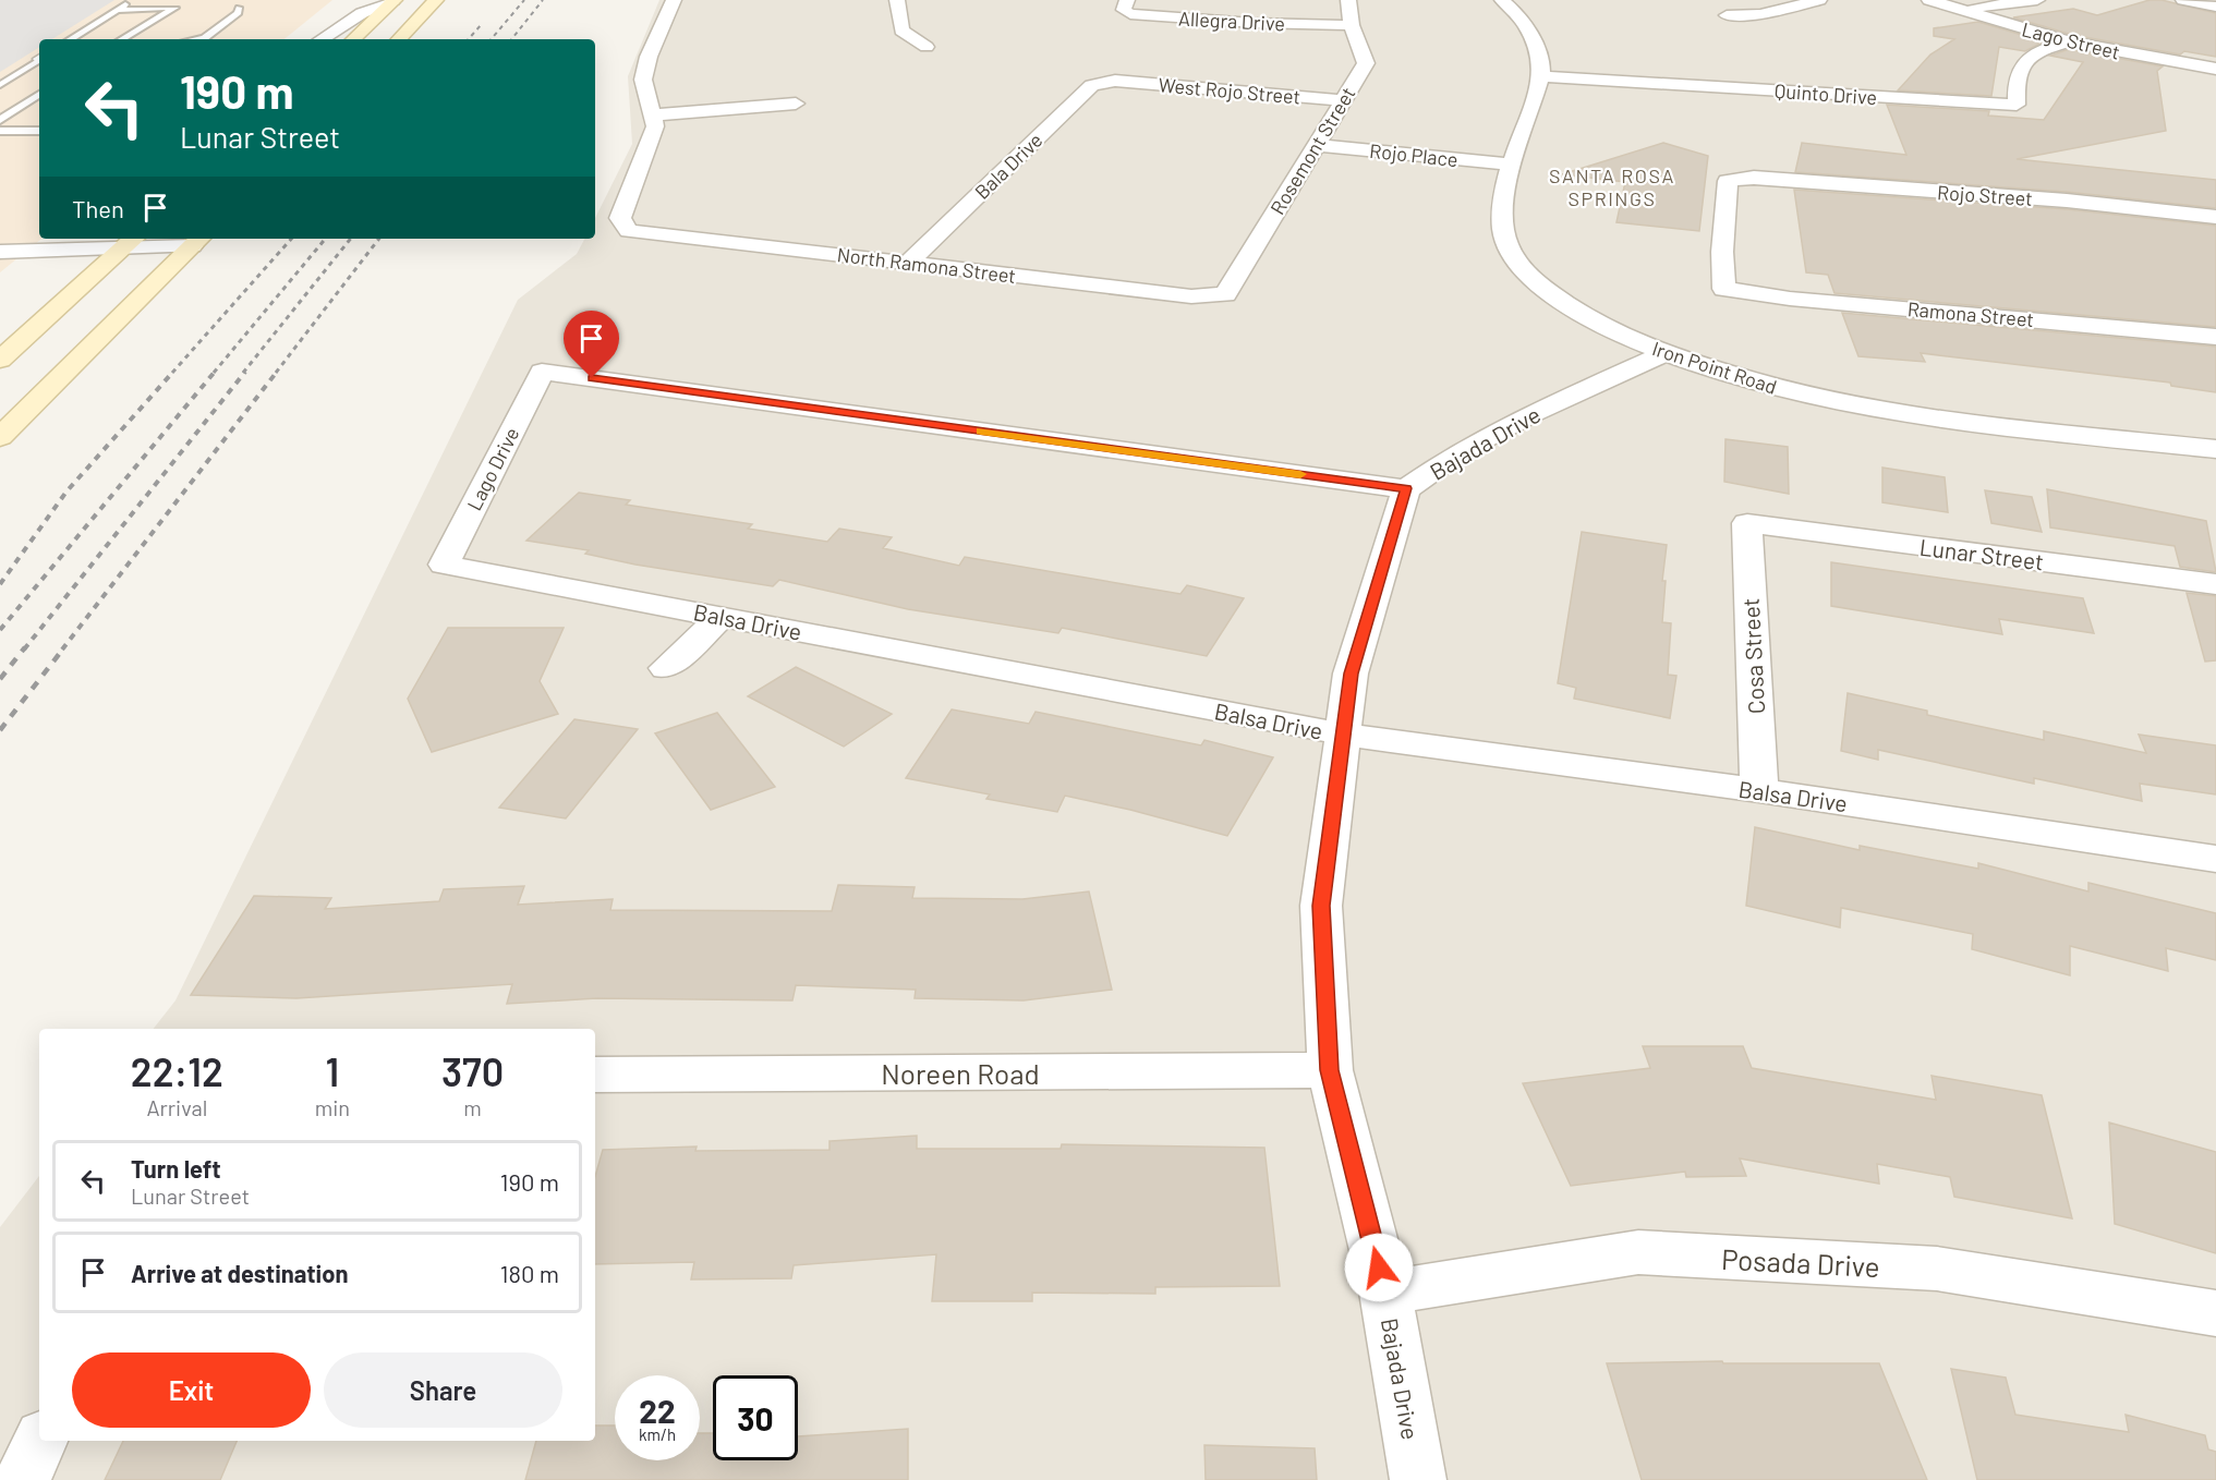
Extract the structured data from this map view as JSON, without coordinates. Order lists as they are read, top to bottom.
{
  "streets": {
    "street": [
      "Allegra Drive",
      "Lago Street",
      "West Rojo Street",
      "Quinto Drive",
      "Rosemont Street",
      "Rojo Place",
      "Bala Drive",
      "Rojo Street",
      "North Ramona Street",
      "Ramona Street",
      "Iron Point Road",
      "Bajada Drive",
      "Lago Drive",
      "Lunar Street",
      "Balsa Drive",
      "Cosa Street",
      "Noreen Road",
      "Posada Drive"
    ]
  },
  "crossings": [
    ["Allegra Drive", "Rosemont Street"],
    ["Lago Street", "Quinto Drive"],
    ["West Rojo Street", "Rosemont Street"],
    ["West Rojo Street", "Bala Drive"],
    ["Quinto Drive", "Iron Point Road"],
    ["Rosemont Street", "Rojo Place"],
    ["Rosemont Street", "North Ramona Street"],
    ["Rojo Place", "Iron Point Road"],
    ["Bala Drive", "North Ramona Street"],
    ["Rojo Street", "Ramona Street"],
    ["Iron Point Road", "Bajada Drive"],
    ["Bajada Drive", "Lago Drive"],
    ["Bajada Drive", "Balsa Drive"],
    ["Bajada Drive", "Noreen Road"],
    ["Bajada Drive", "Posada Drive"],
    ["Lago Drive", "Balsa Drive"],
    ["Lunar Street", "Cosa Street"],
    ["Balsa Drive", "Cosa Street"]
  ],
  "districts": ["SANTA ROSA SPRINGS"],
  "page": {
    "turn": ["190 m", "Lunar Street"],
    "then": "Then",
    "eta": [
      "22:12",
      "Arrival",
      "1",
      "min",
      "370",
      "m"
    ],
    "list": [
      {
        "name": "Turn left",
        "note": "Lunar Street",
        "value": "190 m"
      },
      {
        "name": "Arrive at destination",
        "value": "180 m"
      }
    ],
    "buttons": ["Exit", "Share"],
    "speed": "22 km/h",
    "limit": "30"
  }
}
